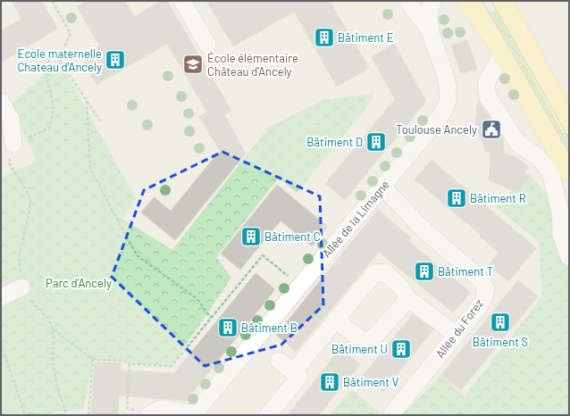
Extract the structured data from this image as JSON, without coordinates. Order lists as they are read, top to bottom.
{
  "streets": {
    "street": ["Allée de la Limagne", "Allée du Forez"]
  },
  "crossings": [
    ["Allée de la Limagne", "Allée du Forez"]
  ],
  "parks": ["Parc d'Ancely"],
  "places": {
    "building": [
      "Bâtiment E",
      "Ecole maternelle Chateau d'Ancely",
      "Bâtiment D",
      "Bâtiment R",
      "Bâtiment C",
      "Bâtiment T",
      "Bâtiment S",
      "Bâtiment B",
      "Bâtiment U",
      "Bâtiment V"
    ],
    "school or university": ["École élémentaire Château d'Ancely"],
    "public building": ["Toulouse Ancely"]
  }
}
